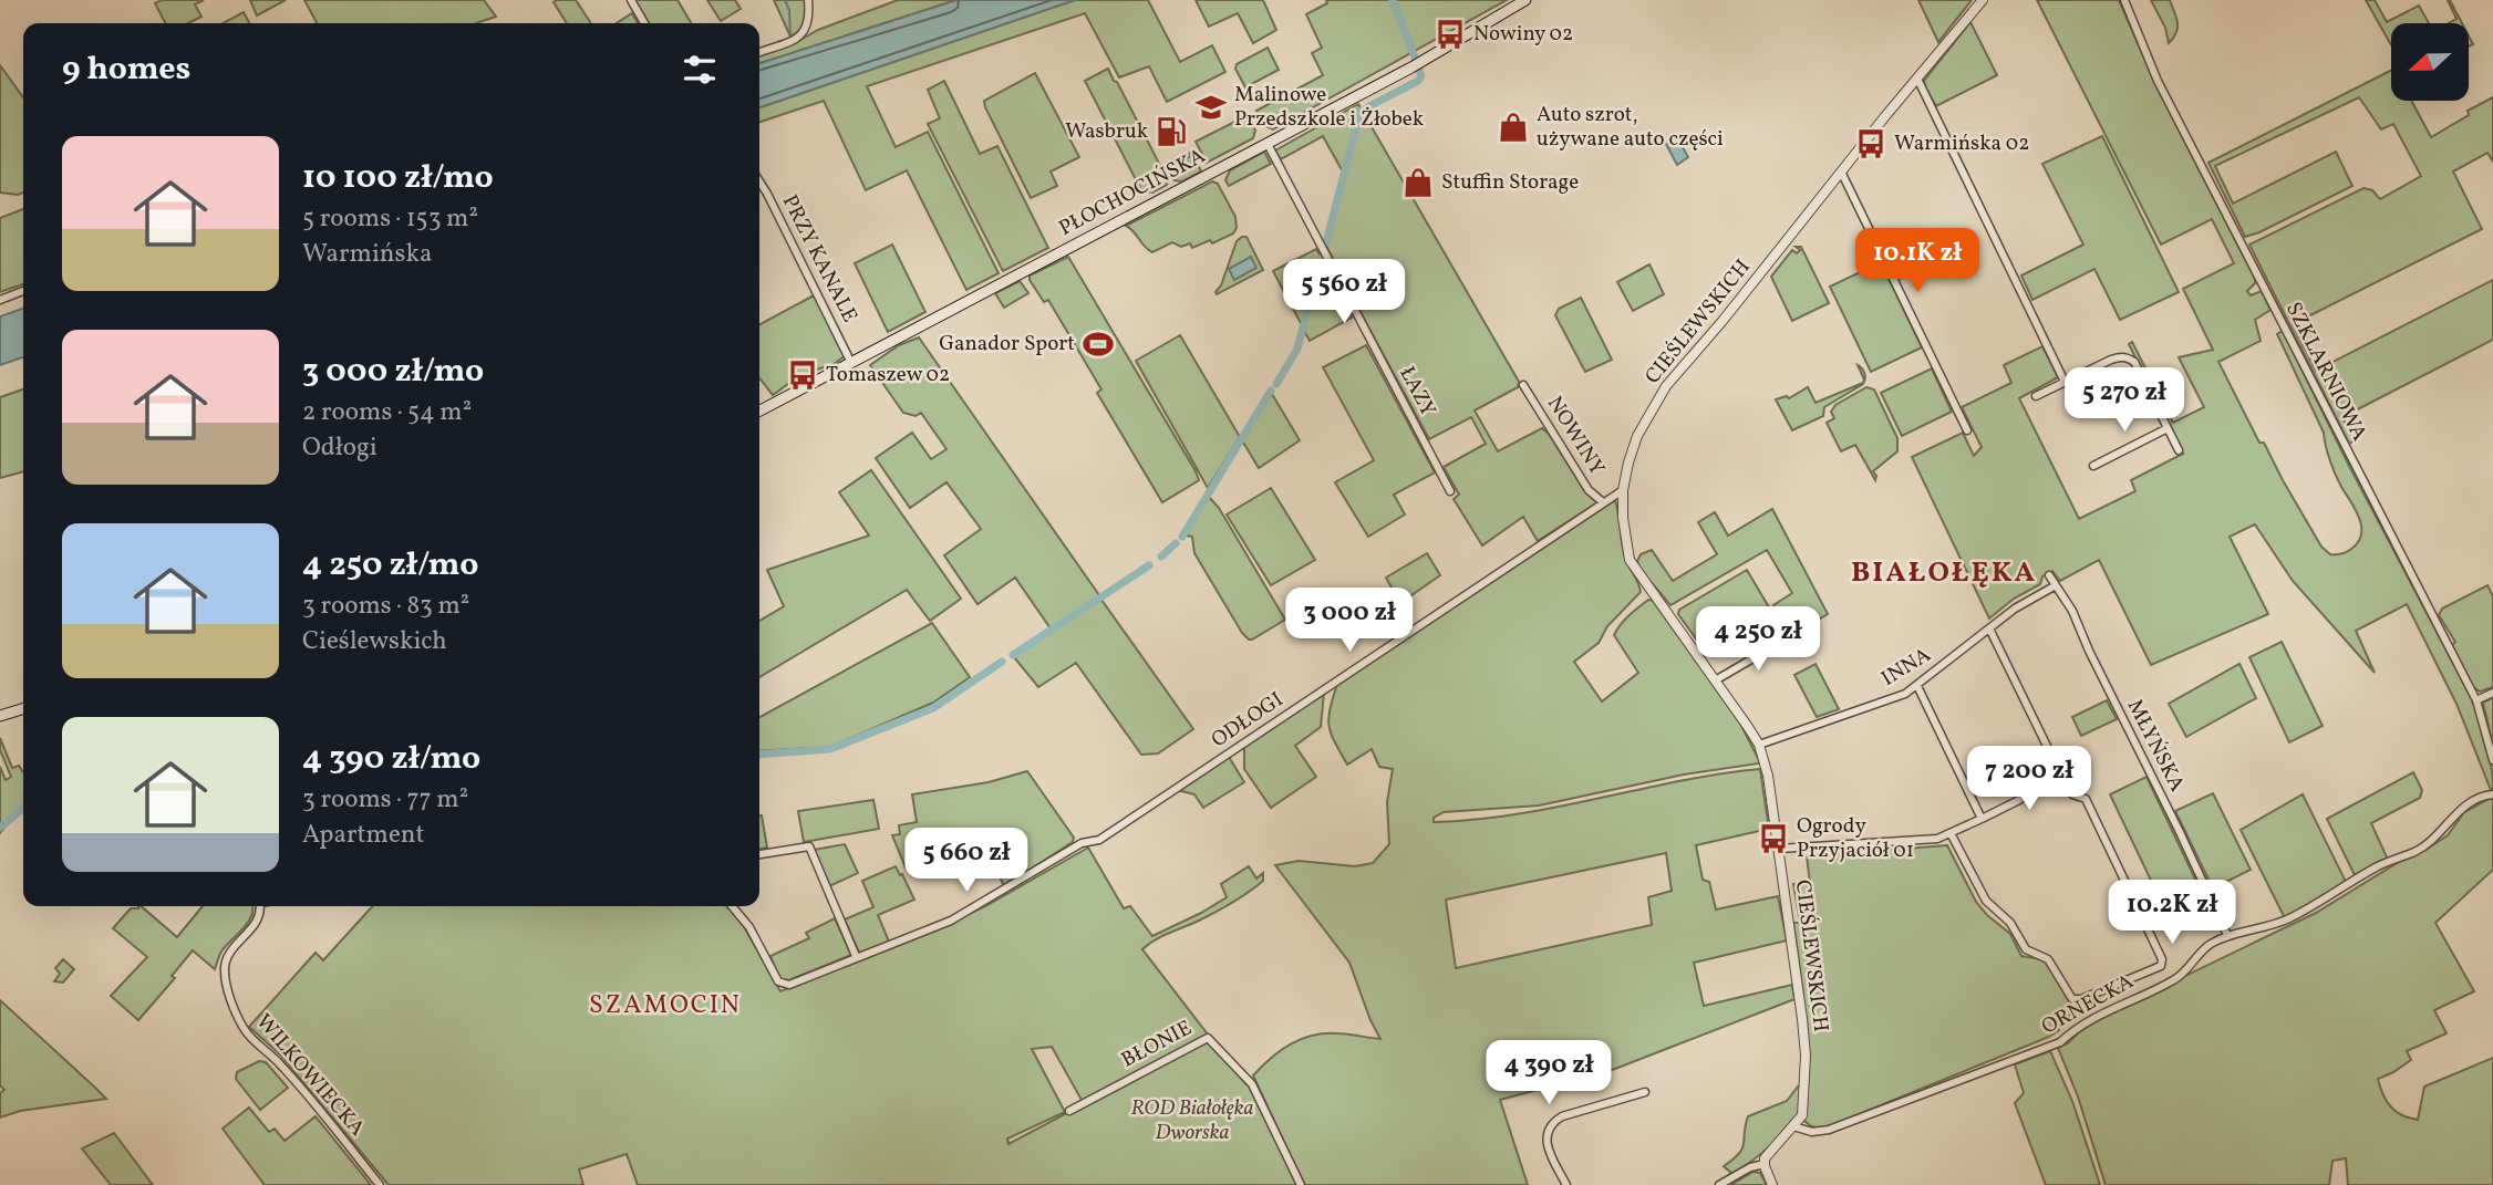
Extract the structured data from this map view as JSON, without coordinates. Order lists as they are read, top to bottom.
{
  "streets": {
    "main road": ["PŁOCHOCIŃSKA"],
    "street": [
      "PRZY KANALE",
      "CIEŚLEWSKICH",
      "SZKLARNIOWA",
      "ŁAZY",
      "NOWINY",
      "INNA",
      "ODŁOGI",
      "MŁYŃSKA",
      "ORNECKA",
      "BŁONIE",
      "WILKOWIECKA"
    ]
  },
  "crossings": [
    ["PŁOCHOCIŃSKA", "PRZY KANALE"],
    ["PŁOCHOCIŃSKA", "ŁAZY"],
    ["CIEŚLEWSKICH", "INNA"],
    ["CIEŚLEWSKICH", "ODŁOGI"],
    ["CIEŚLEWSKICH", "ORNECKA"],
    ["NOWINY", "ODŁOGI"],
    ["INNA", "MŁYŃSKA"],
    ["MŁYŃSKA", "ORNECKA"]
  ],
  "districts": ["BIAŁOŁĘKA", "SZAMOCIN"],
  "parks": ["ROD Białołęka Dworska"],
  "places": {
    "bus stop": [
      "Nowiny 02",
      "Warmińska 02",
      "Tomaszew 02",
      "Ogrody Przyjaciół 01"
    ],
    "school or university": ["Malinowe Przedszkole i Żłobek"],
    "shop": ["Auto szrot, używane auto części", "Stuffin Storage"],
    "fuel station": ["Wasbruk"],
    "sports": ["Ganador Sport"]
  },
  "north": "left",
  "page": {
    "heading": "9 homes",
    "list": [
      {
        "name": "10 100 zł/mo",
        "note": "5 rooms · 153 m² · Warmińska"
      },
      {
        "name": "3 000 zł/mo",
        "note": "2 rooms · 54 m² · Odłogi"
      },
      {
        "name": "4 250 zł/mo",
        "note": "3 rooms · 83 m² · Cieślewskich"
      },
      {
        "name": "4 390 zł/mo",
        "note": "3 rooms · 77 m² · Apartment"
      }
    ],
    "price": [
      "10.1K zł",
      "5 560 zł",
      "5 270 zł",
      "3 000 zł",
      "4 250 zł",
      "7 200 zł",
      "5 660 zł",
      "10.2K zł",
      "4 390 zł"
    ]
  }
}
